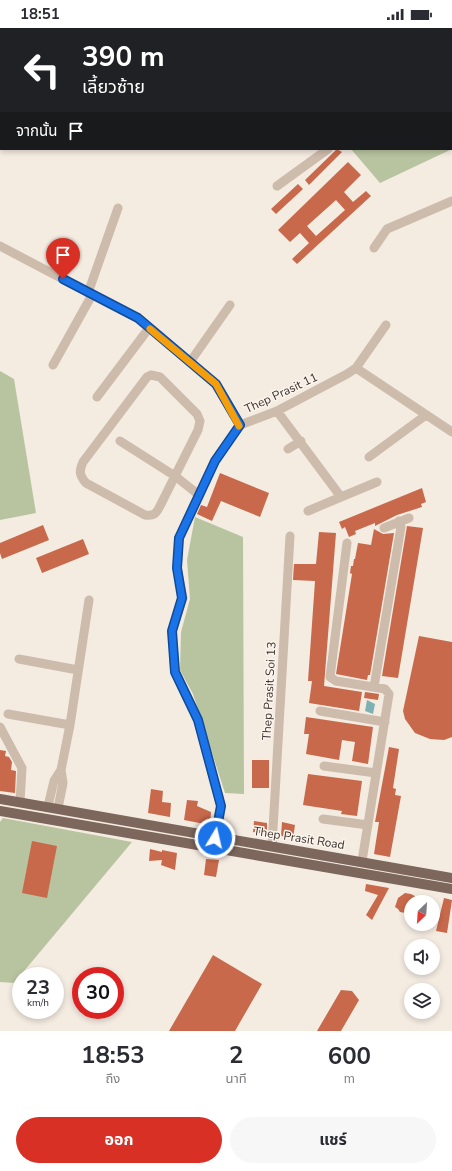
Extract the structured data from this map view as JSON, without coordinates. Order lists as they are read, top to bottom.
{
  "streets": {
    "main road": ["Thep Prasit Road"],
    "street": ["Thep Prasit 11", "Thep Prasit Soi 13"]
  },
  "crossings": [
    ["Thep Prasit 11", "Thep Prasit Road"],
    ["Thep Prasit Soi 13", "Thep Prasit Road"]
  ],
  "north": "bottom left",
  "page": {
    "status": "18:51",
    "turn": ["390 m", "เลี้ยวซ้าย"],
    "then": "จากนั้น",
    "speed": "23 km/h",
    "limit": "30",
    "eta": [
      "18:53",
      "ถึง",
      "2",
      "นาที",
      "600",
      "m"
    ],
    "buttons": ["ออก", "แชร์"]
  }
}
